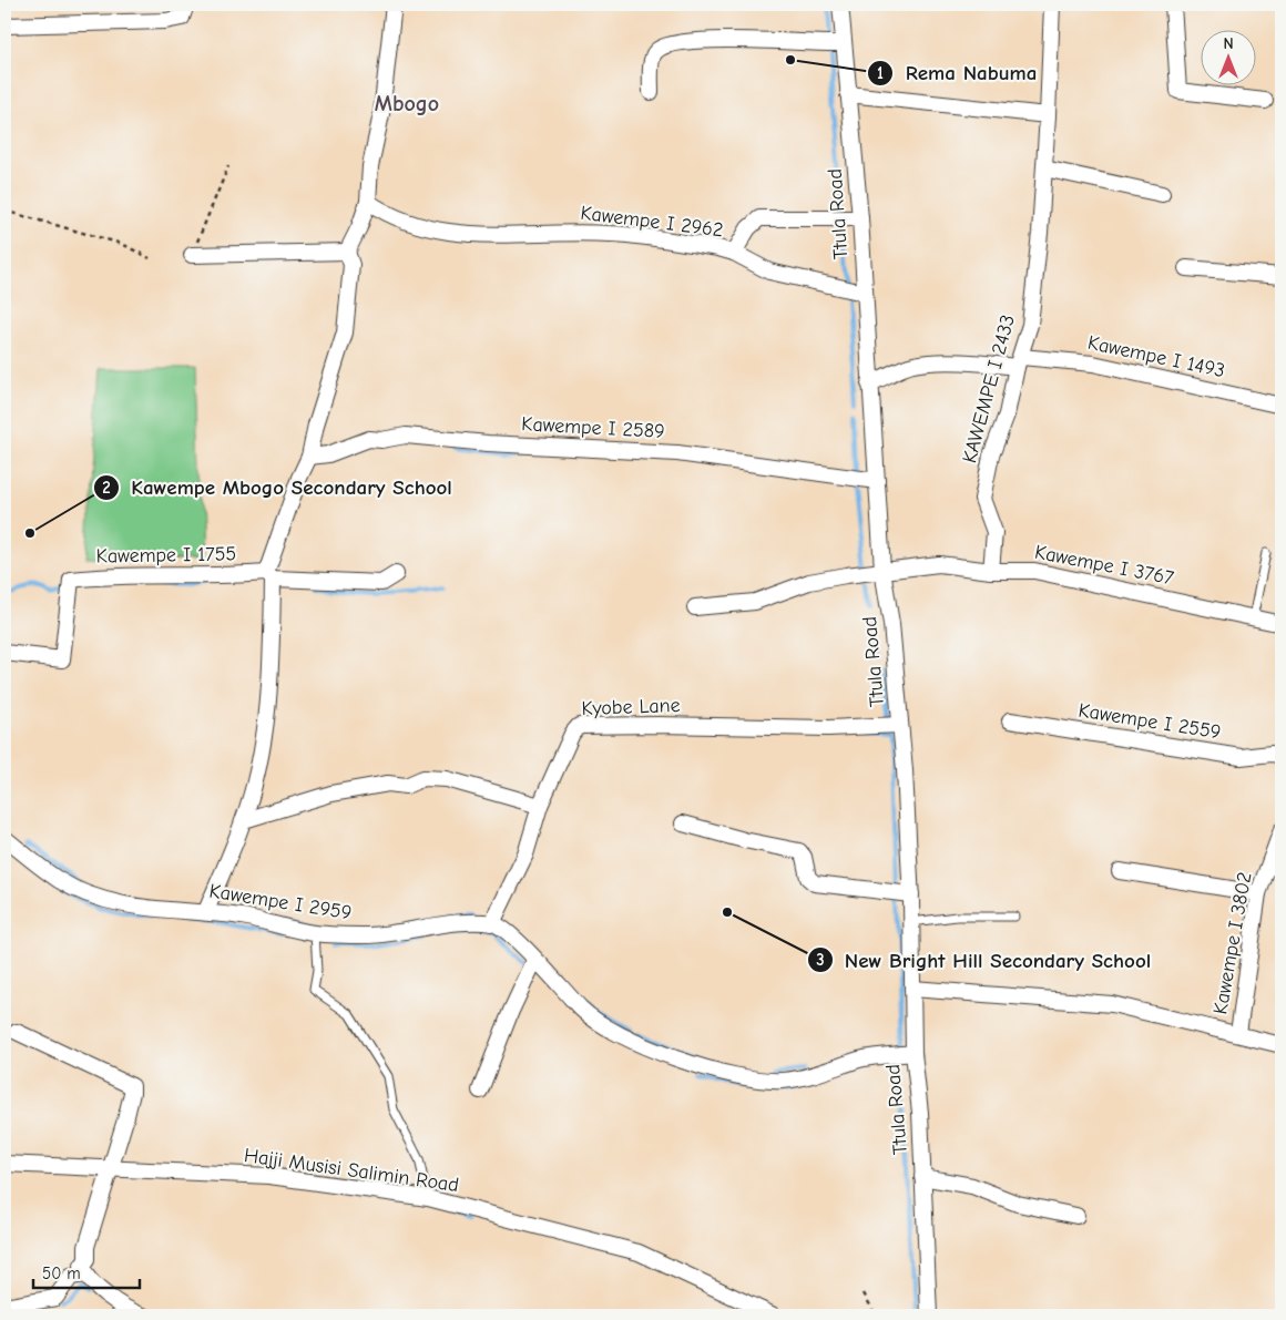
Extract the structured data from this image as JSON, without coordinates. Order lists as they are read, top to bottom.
{
  "streets": {
    "street": [
      "Ttula Road",
      "Kawempe I 2962",
      "Kawempe I 1493",
      "KAWEMPE I 2433",
      "Kawempe I 2589",
      "Kawempe I 1755",
      "Kawempe I 3767",
      "Kyobe Lane",
      "Kawempe I 2559",
      "Kawempe I 2959",
      "Kawempe I 3802",
      "Hajji Musisi Salimin Road"
    ]
  },
  "crossings": [
    ["Ttula Road", "Kawempe I 2962"],
    ["Ttula Road", "Kawempe I 1493"],
    ["Ttula Road", "Kawempe I 2589"],
    ["Ttula Road", "Kawempe I 3767"],
    ["Ttula Road", "Kyobe Lane"],
    ["Kawempe I 1493", "KAWEMPE I 2433"],
    ["KAWEMPE I 2433", "Kawempe I 3767"],
    ["Kyobe Lane", "Kawempe I 2959"]
  ],
  "districts": ["Mbogo"],
  "places": ["Rema Nabuma", "Kawempe Mbogo Secondary School", "New Bright Hill Secondary School"],
  "scale_bar": "50 m",
  "north": "top"
}
